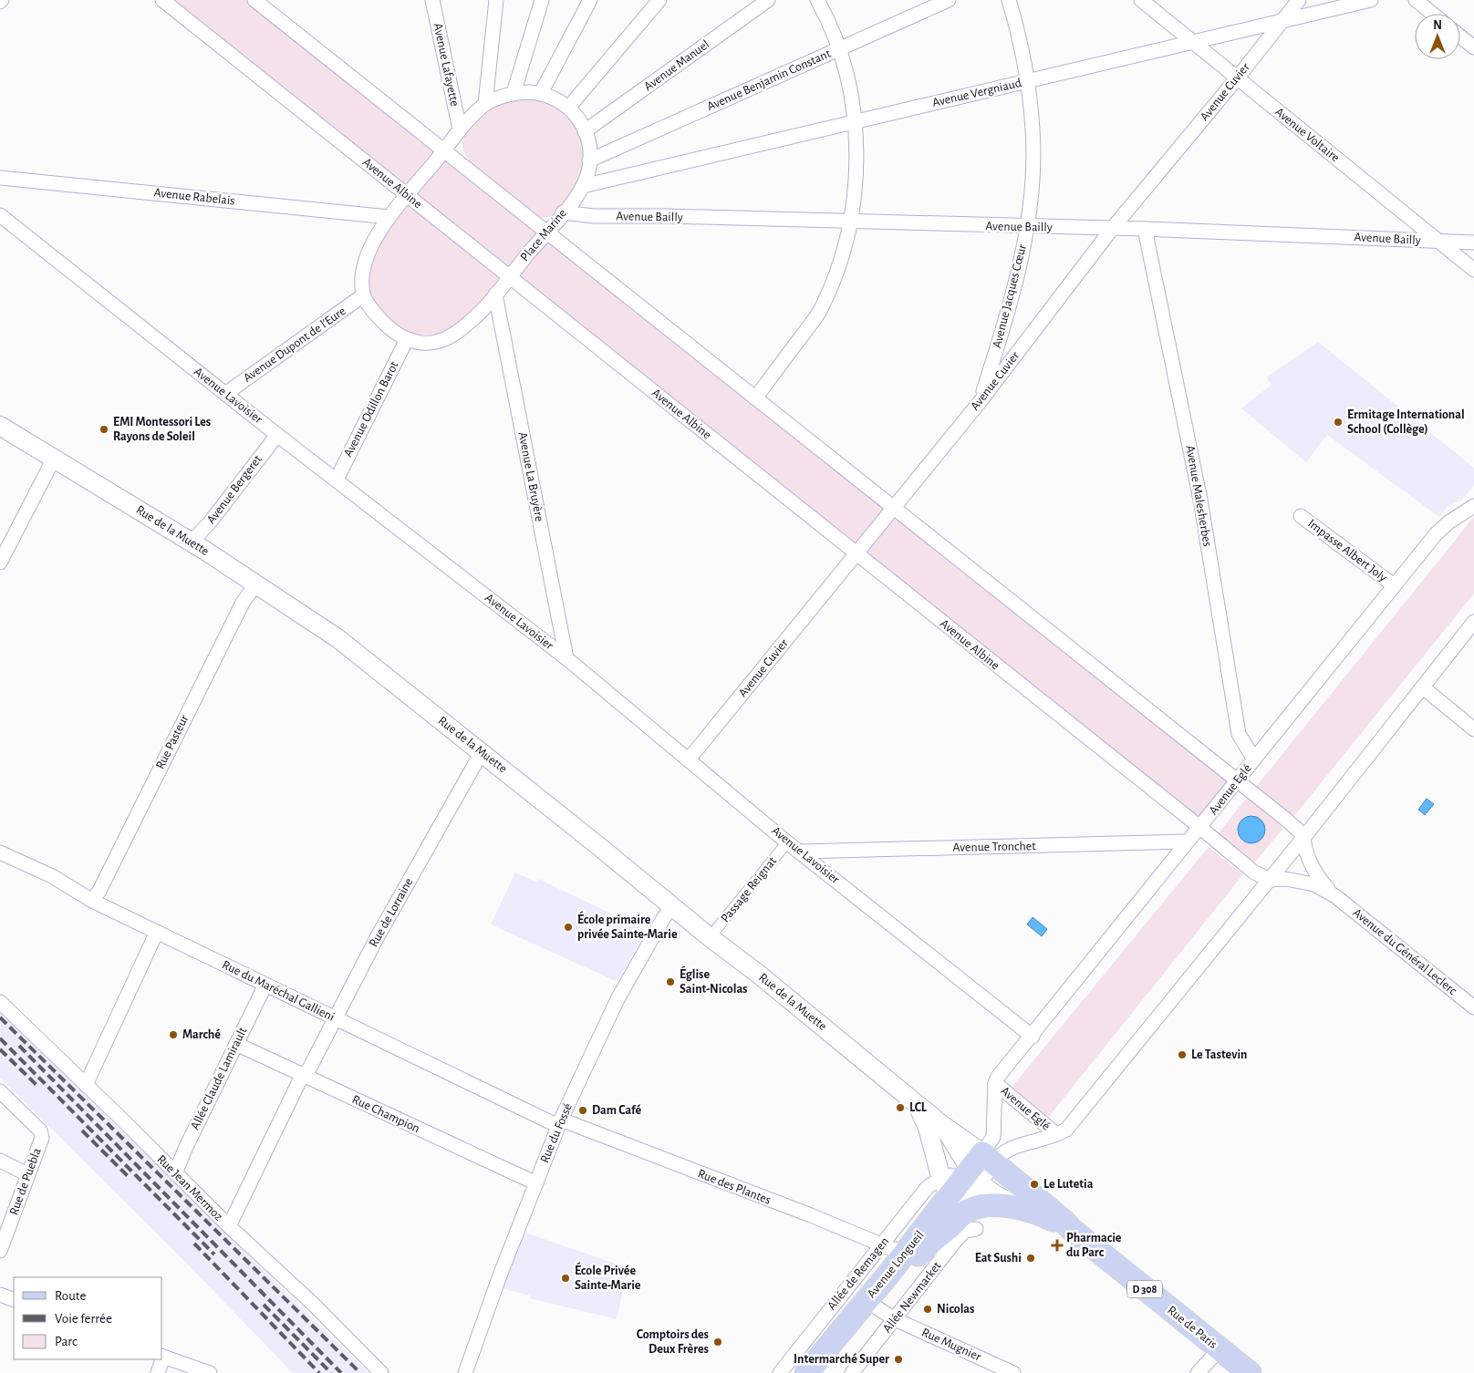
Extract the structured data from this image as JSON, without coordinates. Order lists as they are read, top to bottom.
{
  "streets": {
    "main road": ["Avenue Longueil", "D 308", "Rue de Paris"],
    "street": [
      "Avenue Lafayette",
      "Avenue Manuel",
      "Avenue Benjamin Constant",
      "Avenue Cuvier",
      "Avenue Vergniaud",
      "Avenue Voltaire",
      "Avenue Albine",
      "Avenue Rabelais",
      "Avenue Bailly",
      "Place Marine",
      "Avenue Jacques Cœur",
      "Avenue Dupont de l'Eure",
      "Avenue Lavoisier",
      "Avenue Odillon Barot",
      "Avenue La Bruyère",
      "Avenue Bergeret",
      "Avenue Malesherbes",
      "Rue de la Muette",
      "Impasse Albert Joly",
      "Rue Pasteur",
      "Avenue Eglé",
      "Avenue Tronchet",
      "Passage Reignat",
      "Rue de Lorraine",
      "Avenue du Général Leclerc",
      "Rue du Maréchal Gallieni",
      "Allée Claude Lamirault",
      "Rue Champion",
      "Rue du Fossé",
      "Rue de Puebla",
      "Rue des Plantes",
      "Rue Jean Mermoz",
      "Allée de Remagen",
      "Allée Newmarket",
      "Rue Mugnier"
    ]
  },
  "crossings": [
    ["Avenue Lafayette", "Avenue Manuel"],
    ["Avenue Lafayette", "Avenue Benjamin Constant"],
    ["Avenue Lafayette", "Avenue Vergniaud"],
    ["Avenue Lafayette", "Avenue Bailly"],
    ["Avenue Lafayette", "Place Marine"],
    ["Avenue Manuel", "Avenue Benjamin Constant"],
    ["Avenue Manuel", "Avenue Vergniaud"],
    ["Avenue Manuel", "Avenue Bailly"],
    ["Avenue Manuel", "Place Marine"],
    ["Avenue Benjamin Constant", "Avenue Vergniaud"],
    ["Avenue Benjamin Constant", "Avenue Bailly"],
    ["Avenue Benjamin Constant", "Place Marine"],
    ["Avenue Cuvier", "Avenue Vergniaud"],
    ["Avenue Cuvier", "Avenue Voltaire"],
    ["Avenue Cuvier", "Avenue Albine"],
    ["Avenue Cuvier", "Avenue Bailly"],
    ["Avenue Cuvier", "Avenue Jacques Cœur"],
    ["Avenue Cuvier", "Avenue Lavoisier"],
    ["Avenue Vergniaud", "Avenue Voltaire"],
    ["Avenue Vergniaud", "Avenue Bailly"],
    ["Avenue Vergniaud", "Place Marine"],
    ["Avenue Vergniaud", "Avenue Jacques Cœur"],
    ["Avenue Voltaire", "Avenue Bailly"],
    ["Avenue Albine", "Avenue Rabelais"],
    ["Avenue Albine", "Place Marine"],
    ["Avenue Albine", "Avenue Dupont de l'Eure"],
    ["Avenue Albine", "Avenue Odillon Barot"],
    ["Avenue Albine", "Avenue La Bruyère"],
    ["Avenue Albine", "Avenue Eglé"],
    ["Avenue Albine", "Avenue du Général Leclerc"],
    ["Avenue Rabelais", "Place Marine"],
    ["Avenue Rabelais", "Avenue Dupont de l'Eure"],
    ["Avenue Rabelais", "Avenue Odillon Barot"],
    ["Avenue Rabelais", "Avenue La Bruyère"],
    ["Avenue Bailly", "Place Marine"],
    ["Avenue Bailly", "Avenue Jacques Cœur"],
    ["Avenue Bailly", "Avenue Malesherbes"],
    ["Place Marine", "Avenue Dupont de l'Eure"],
    ["Place Marine", "Avenue Odillon Barot"],
    ["Place Marine", "Avenue La Bruyère"],
    ["Avenue Dupont de l'Eure", "Avenue Lavoisier"],
    ["Avenue Dupont de l'Eure", "Avenue Odillon Barot"],
    ["Avenue Dupont de l'Eure", "Avenue La Bruyère"],
    ["Avenue Lavoisier", "Avenue Odillon Barot"],
    ["Avenue Lavoisier", "Avenue La Bruyère"],
    ["Avenue Lavoisier", "Avenue Bergeret"],
    ["Avenue Lavoisier", "Avenue Eglé"],
    ["Avenue Lavoisier", "Avenue Tronchet"],
    ["Avenue Lavoisier", "Passage Reignat"],
    ["Avenue Odillon Barot", "Avenue La Bruyère"],
    ["Avenue Bergeret", "Rue de la Muette"],
    ["Avenue Malesherbes", "Avenue Eglé"],
    ["Rue de la Muette", "Rue Pasteur"],
    ["Rue de la Muette", "Avenue Eglé"],
    ["Rue de la Muette", "Passage Reignat"],
    ["Rue de la Muette", "Rue de Lorraine"],
    ["Rue de la Muette", "Rue du Fossé"],
    ["Rue de la Muette", "Avenue Longueil"],
    ["Rue de la Muette", "Allée de Remagen"],
    ["Rue de la Muette", "Rue de Paris"],
    ["Impasse Albert Joly", "Avenue Eglé"],
    ["Rue Pasteur", "Rue du Maréchal Gallieni"],
    ["Avenue Eglé", "Avenue Tronchet"],
    ["Avenue Eglé", "Avenue du Général Leclerc"],
    ["Avenue Eglé", "Avenue Longueil"],
    ["Avenue Eglé", "Rue de Paris"],
    ["Rue de Lorraine", "Rue du Maréchal Gallieni"],
    ["Rue de Lorraine", "Rue Champion"],
    ["Rue de Lorraine", "Rue Jean Mermoz"],
    ["Rue du Maréchal Gallieni", "Allée Claude Lamirault"],
    ["Rue du Maréchal Gallieni", "Rue du Fossé"],
    ["Rue du Maréchal Gallieni", "Rue des Plantes"],
    ["Allée Claude Lamirault", "Rue Champion"],
    ["Allée Claude Lamirault", "Rue Jean Mermoz"],
    ["Rue Champion", "Rue du Fossé"],
    ["Rue du Fossé", "Rue des Plantes"],
    ["Rue des Plantes", "Avenue Longueil"],
    ["Rue des Plantes", "Allée de Remagen"],
    ["Avenue Longueil", "Allée de Remagen"],
    ["Avenue Longueil", "Rue de Paris"],
    ["Avenue Longueil", "Rue Mugnier"],
    ["Allée Newmarket", "Rue de Paris"],
    ["Allée Newmarket", "Rue Mugnier"]
  ],
  "places": {
    "other": [
      "Ermitage International School (Collège)",
      "EMI Montessori Les Rayons de Soleil",
      "École primaire privée Sainte-Marie",
      "Église Saint-Nicolas",
      "Marché",
      "Le Tastevin",
      "LCL",
      "Dam Café",
      "Le Lutetia",
      "Eat Sushi",
      "École Privée Sainte-Marie",
      "Nicolas",
      "Comptoirs des Deux Frères",
      "Intermarché Super"
    ],
    "health": ["Pharmacie du Parc"]
  },
  "legend": ["Route", "Voie ferrée", "Parc"],
  "north": "top"
}
